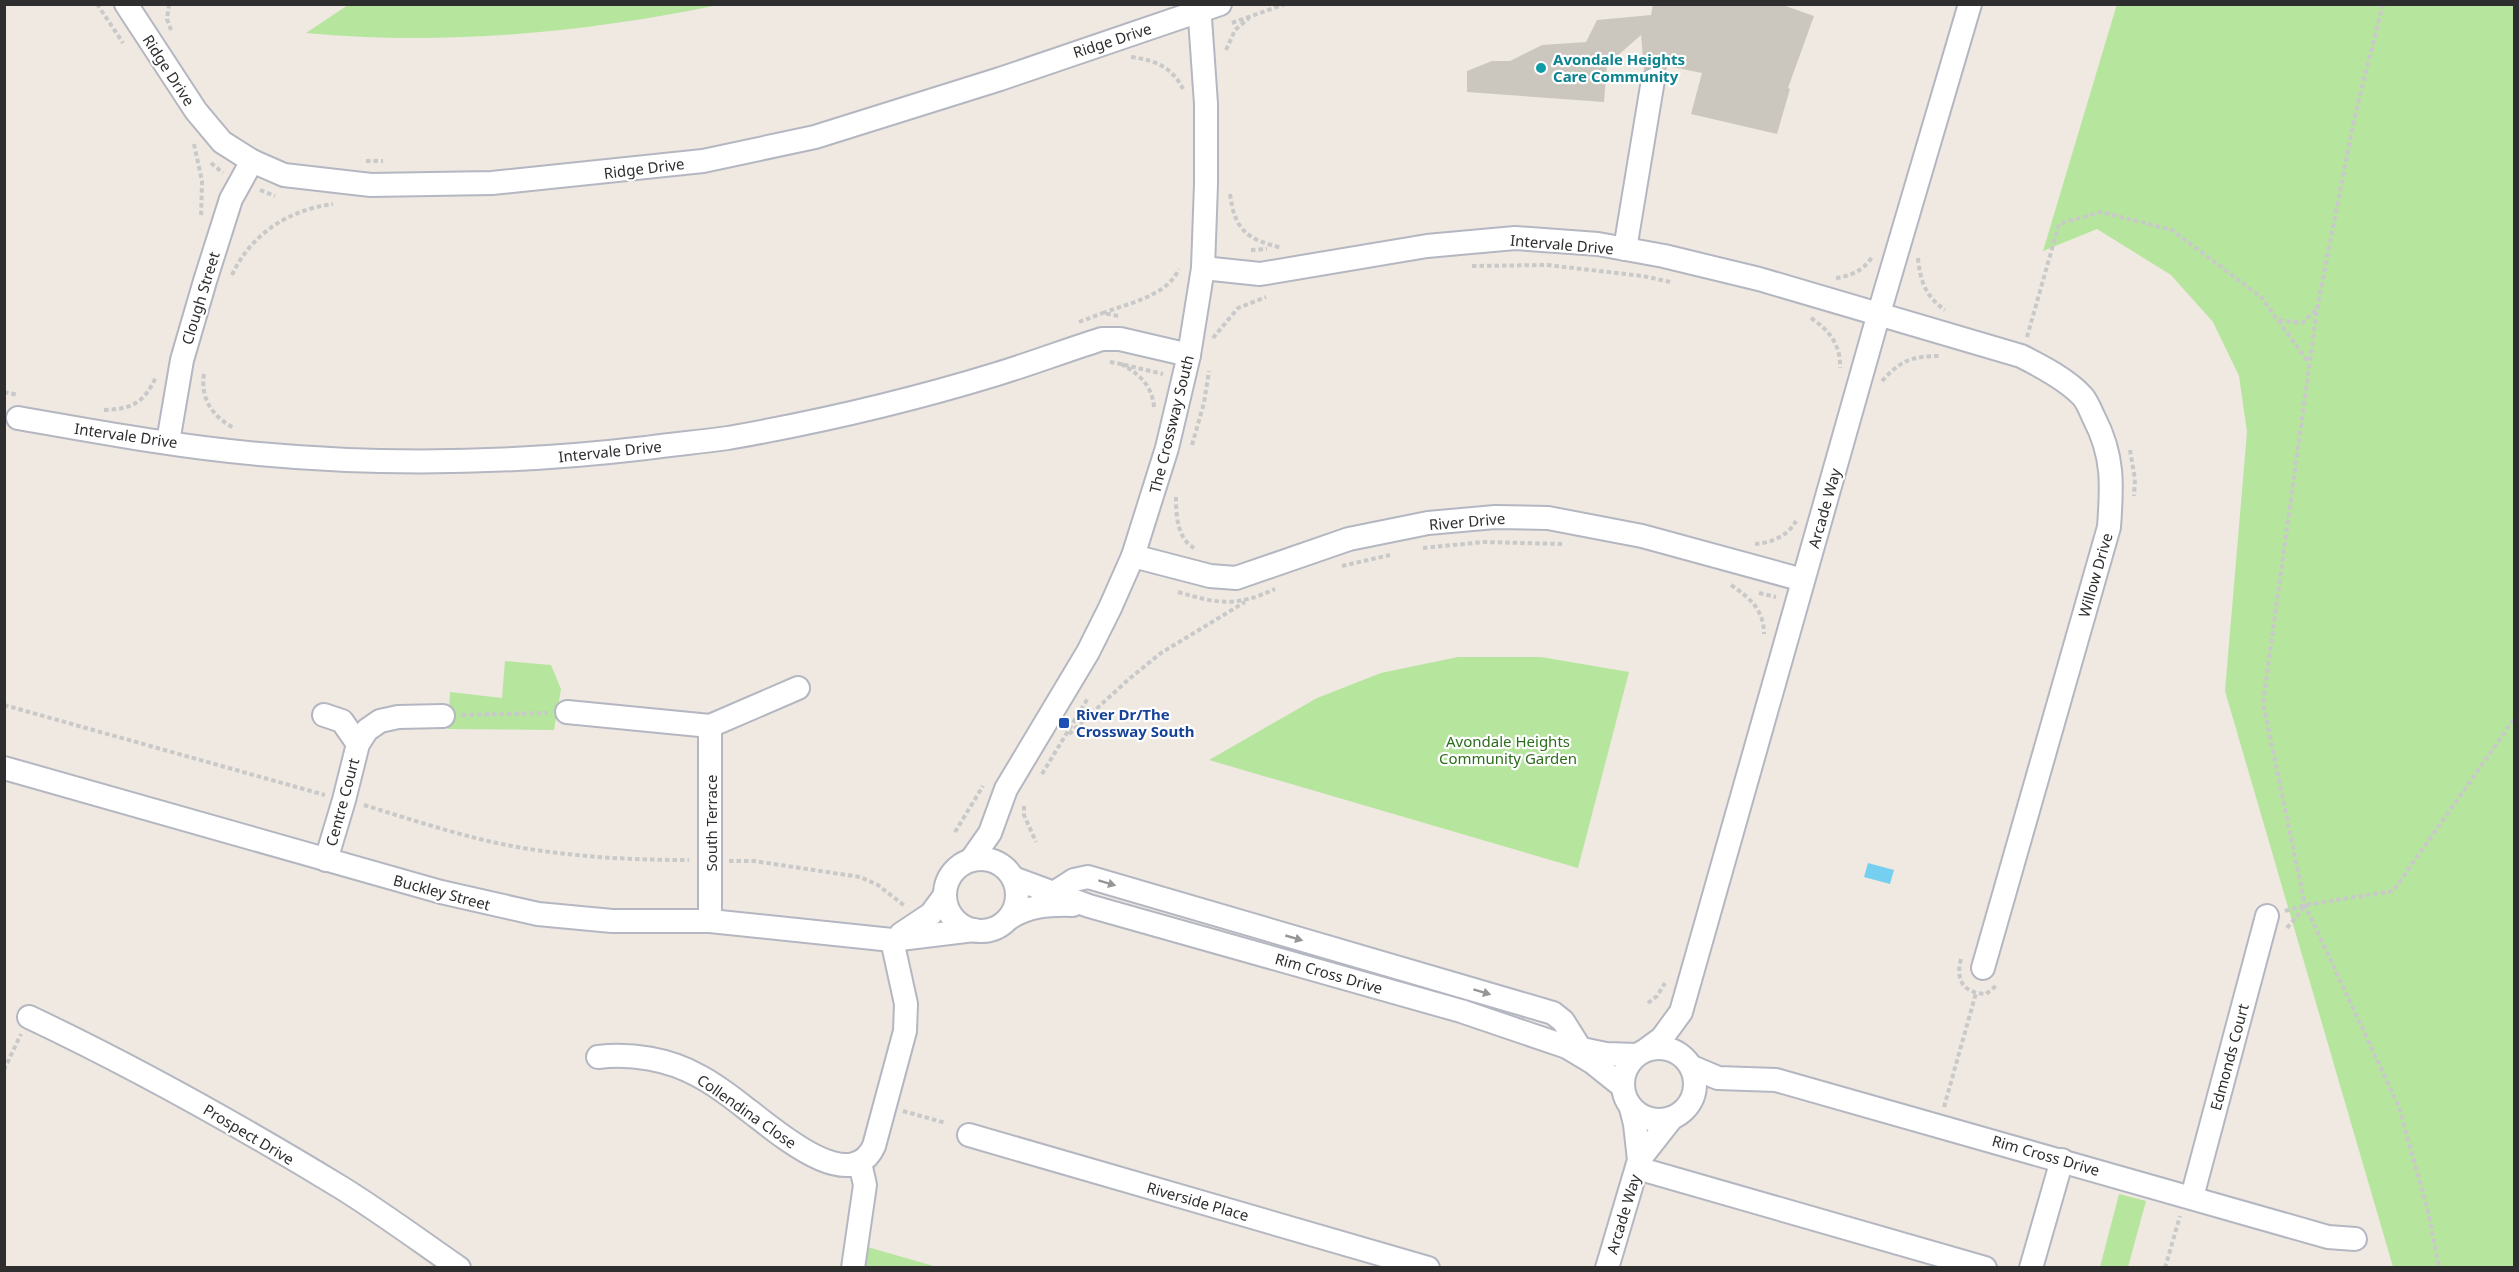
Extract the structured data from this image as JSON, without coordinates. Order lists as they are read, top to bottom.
{
  "streets": {
    "street": [
      "Ridge Drive",
      "Intervale Drive",
      "Clough Street",
      "The Crossway South",
      "Arcade Way",
      "River Drive",
      "Willow Drive",
      "Centre Court",
      "South Terrace",
      "Buckley Street",
      "Rim Cross Drive",
      "Edmonds Court",
      "Collendina Close",
      "Prospect Drive",
      "Riverside Place"
    ]
  },
  "crossings": [
    ["Ridge Drive", "Clough Street"],
    ["Ridge Drive", "The Crossway South"],
    ["Intervale Drive", "Clough Street"],
    ["Intervale Drive", "The Crossway South"],
    ["Intervale Drive", "Arcade Way"],
    ["Intervale Drive", "Willow Drive"],
    ["The Crossway South", "River Drive"],
    ["The Crossway South", "Buckley Street"],
    ["The Crossway South", "Rim Cross Drive"],
    ["Arcade Way", "River Drive"],
    ["Arcade Way", "Willow Drive"],
    ["Arcade Way", "Rim Cross Drive"],
    ["Centre Court", "Buckley Street"],
    ["South Terrace", "Buckley Street"],
    ["Buckley Street", "Rim Cross Drive"],
    ["Rim Cross Drive", "Edmonds Court"]
  ],
  "parks": ["Avondale Heights Community Garden"],
  "places": {
    "other": ["Avondale Heights Care Community"],
    "transit": ["River Dr/The Crossway South"]
  }
}
